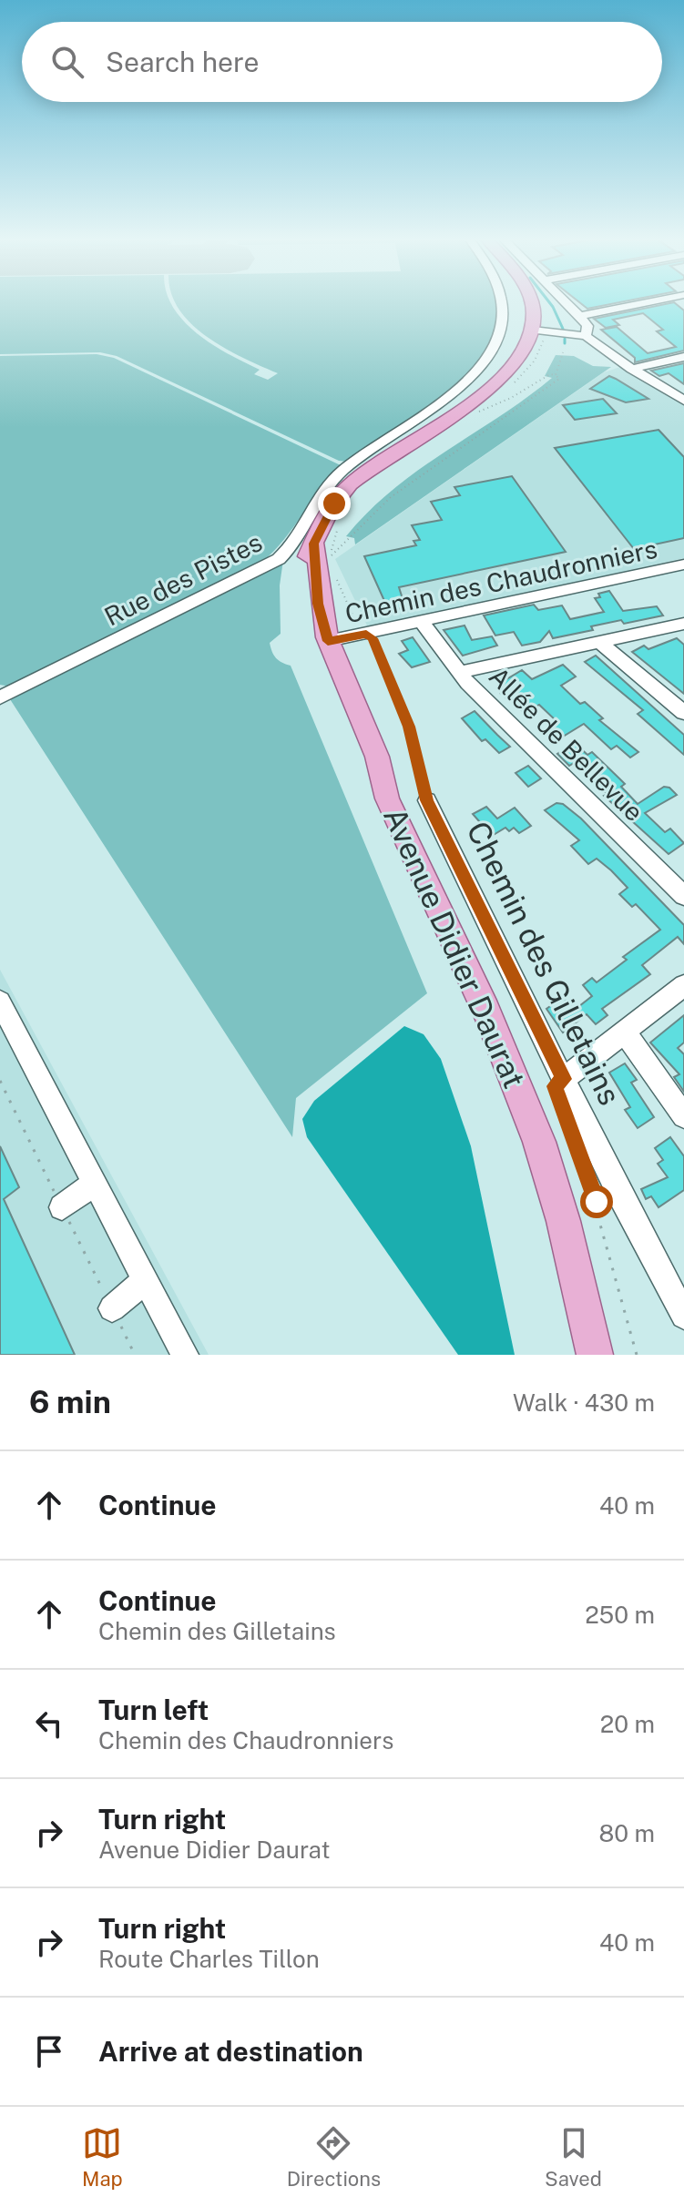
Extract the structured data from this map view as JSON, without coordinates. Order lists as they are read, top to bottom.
{
  "streets": {
    "main road": ["Avenue Didier Daurat"],
    "street": [
      "Rue des Pistes",
      "Chemin des Chaudronniers",
      "Allée de Bellevue",
      "Chemin des Gilletains"
    ]
  },
  "crossings": [
    ["Chemin des Chaudronniers", "Allée de Bellevue"],
    ["Chemin des Chaudronniers", "Avenue Didier Daurat"]
  ],
  "page": {
    "search": "Search here",
    "heading": ["6 min", "Walk · 430 m"],
    "list": [
      ["Continue", "40 m"],
      ["Continue", "Chemin des Gilletains", "250 m"],
      ["Turn left", "Chemin des Chaudronniers", "20 m"],
      ["Turn right", "Avenue Didier Daurat", "80 m"],
      ["Turn right", "Route Charles Tillon", "40 m"],
      "Arrive at destination"
    ],
    "nav": ["Map", "Directions", "Saved"]
  }
}
